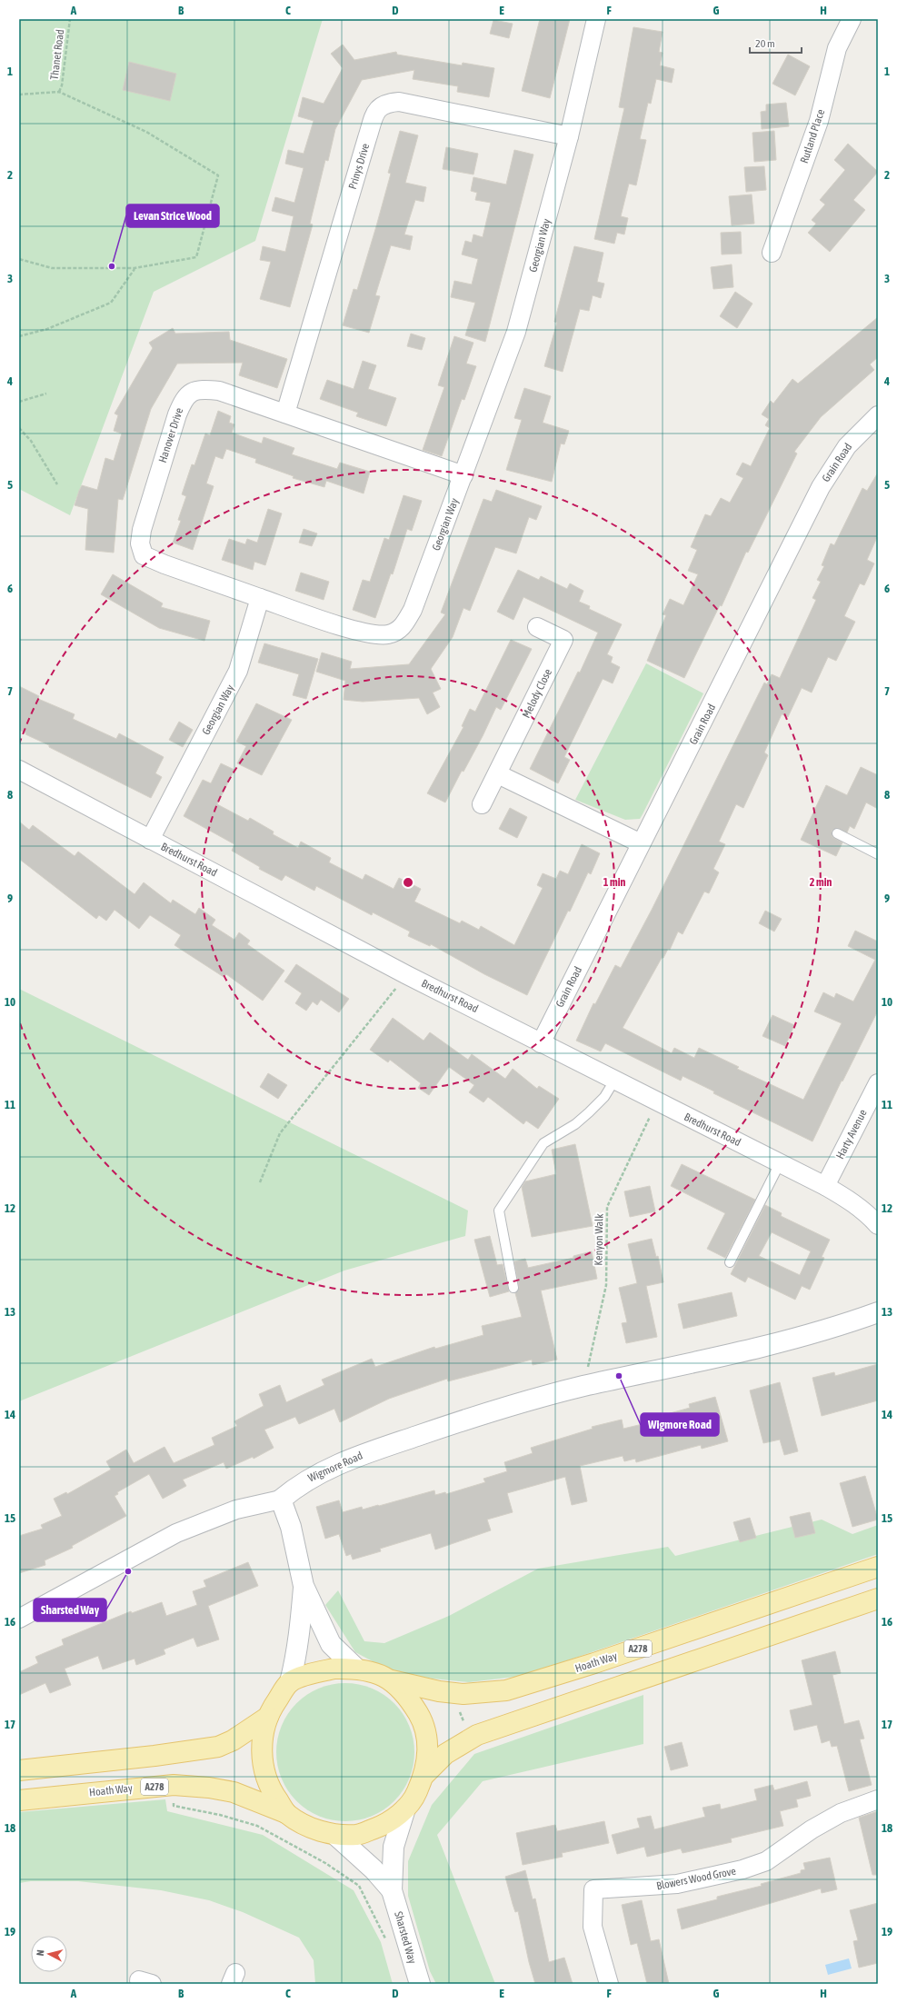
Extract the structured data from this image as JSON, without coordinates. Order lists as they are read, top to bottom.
{
  "streets": {
    "main road": ["A278", "Hoath Way"],
    "street": [
      "Rutland Place",
      "Prinys Drive",
      "Georgian Way",
      "Hanover Drive",
      "Grain Road",
      "Melody Close",
      "Bredhurst Road",
      "Harty Avenue",
      "Wigmore Road",
      "Blowers Wood Grove",
      "Sharsted Way"
    ],
    "path": ["Thanet Road", "Kenyon Walk"]
  },
  "crossings": [
    ["Prinys Drive", "Georgian Way"],
    ["Prinys Drive", "Hanover Drive"],
    ["Georgian Way", "Hanover Drive"],
    ["Georgian Way", "Bredhurst Road"],
    ["Grain Road", "Bredhurst Road"],
    ["Bredhurst Road", "Harty Avenue"],
    ["Bredhurst Road", "Kenyon Walk"],
    ["Kenyon Walk", "Wigmore Road"]
  ],
  "places": ["Levan Strice Wood", "Wigmore Road", "Sharsted Way"],
  "scale_bar": "20 m",
  "north": "left",
  "grid": {
    "columns": [
      "A",
      "B",
      "C",
      "D",
      "E",
      "F",
      "G",
      "H"
    ],
    "rows": [
      "1",
      "2",
      "3",
      "4",
      "5",
      "6",
      "7",
      "8",
      "9",
      "10",
      "11",
      "12",
      "13",
      "14",
      "15",
      "16",
      "17",
      "18",
      "19"
    ]
  },
  "rings": ["1 min", "2 min"]
}
